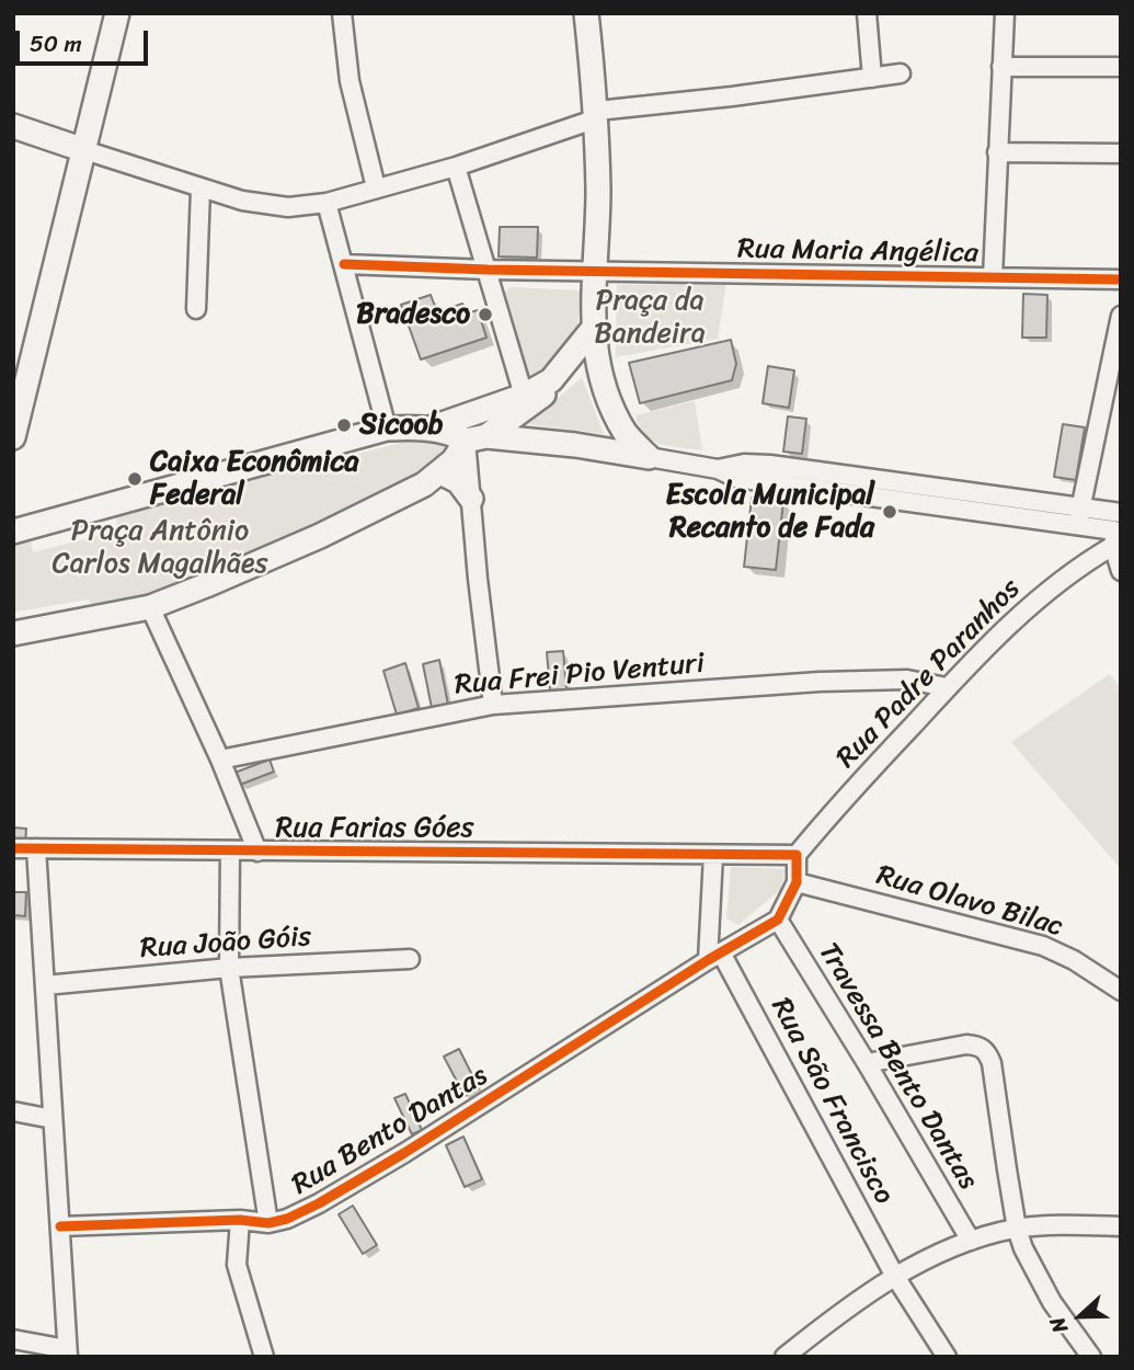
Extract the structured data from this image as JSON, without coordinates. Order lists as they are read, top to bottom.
{
  "streets": {
    "street": [
      "Rua Maria Angélica",
      "Rua Padre Paranhos",
      "Rua Frei Pio Venturi",
      "Rua Farias Góes",
      "Rua Olavo Bilac",
      "Rua João Góis",
      "Travessa Bento Dantas",
      "Rua São Francisco",
      "Rua Bento Dantas"
    ]
  },
  "crossings": [
    ["Rua Padre Paranhos", "Rua Frei Pio Venturi"],
    ["Rua Padre Paranhos", "Rua Farias Góes"],
    ["Travessa Bento Dantas", "Rua Bento Dantas"],
    ["Rua São Francisco", "Rua Bento Dantas"]
  ],
  "parks": ["Praça da Bandeira", "Praça Antônio Carlos Magalhães"],
  "places": [
    "Bradesco",
    "Sicoob",
    "Caixa Econômica Federal",
    "Escola Municipal Recanto de Fada"
  ],
  "scale_bar": "50 m",
  "north": "left"
}
